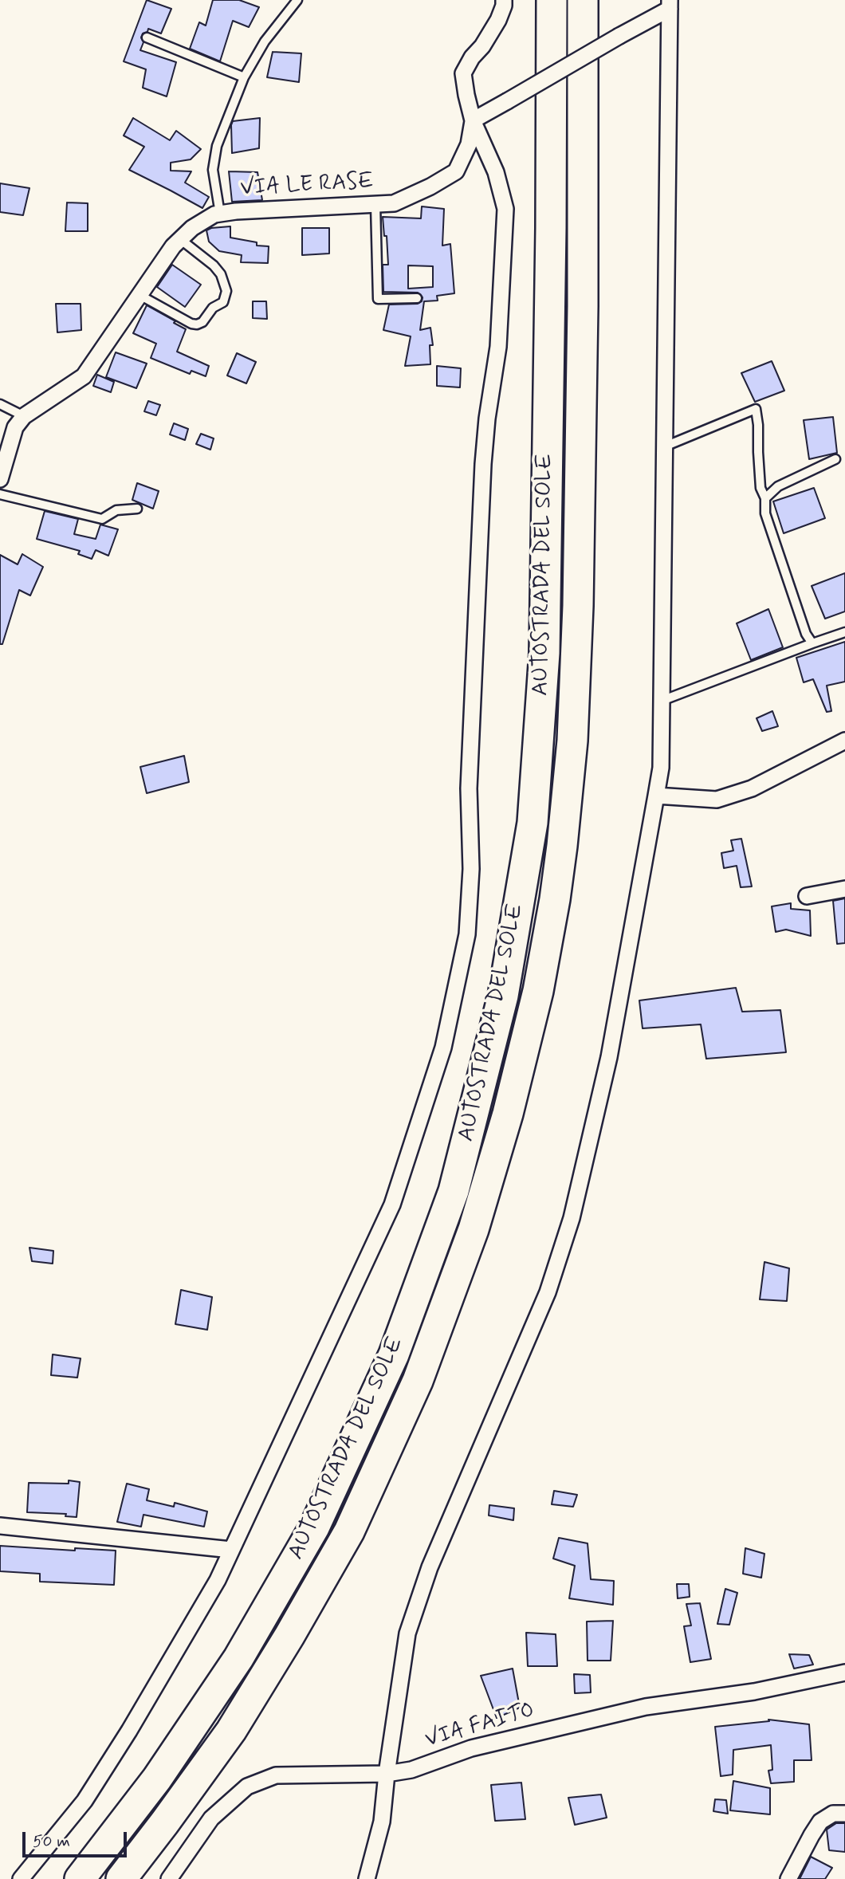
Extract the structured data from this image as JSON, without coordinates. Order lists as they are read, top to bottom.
{
  "streets": {
    "highway": ["AUTOSTRADA DEL SOLE"],
    "street": ["VIA LE RASE", "VIA FAITO"]
  },
  "scale_bar": "50 m"
}
